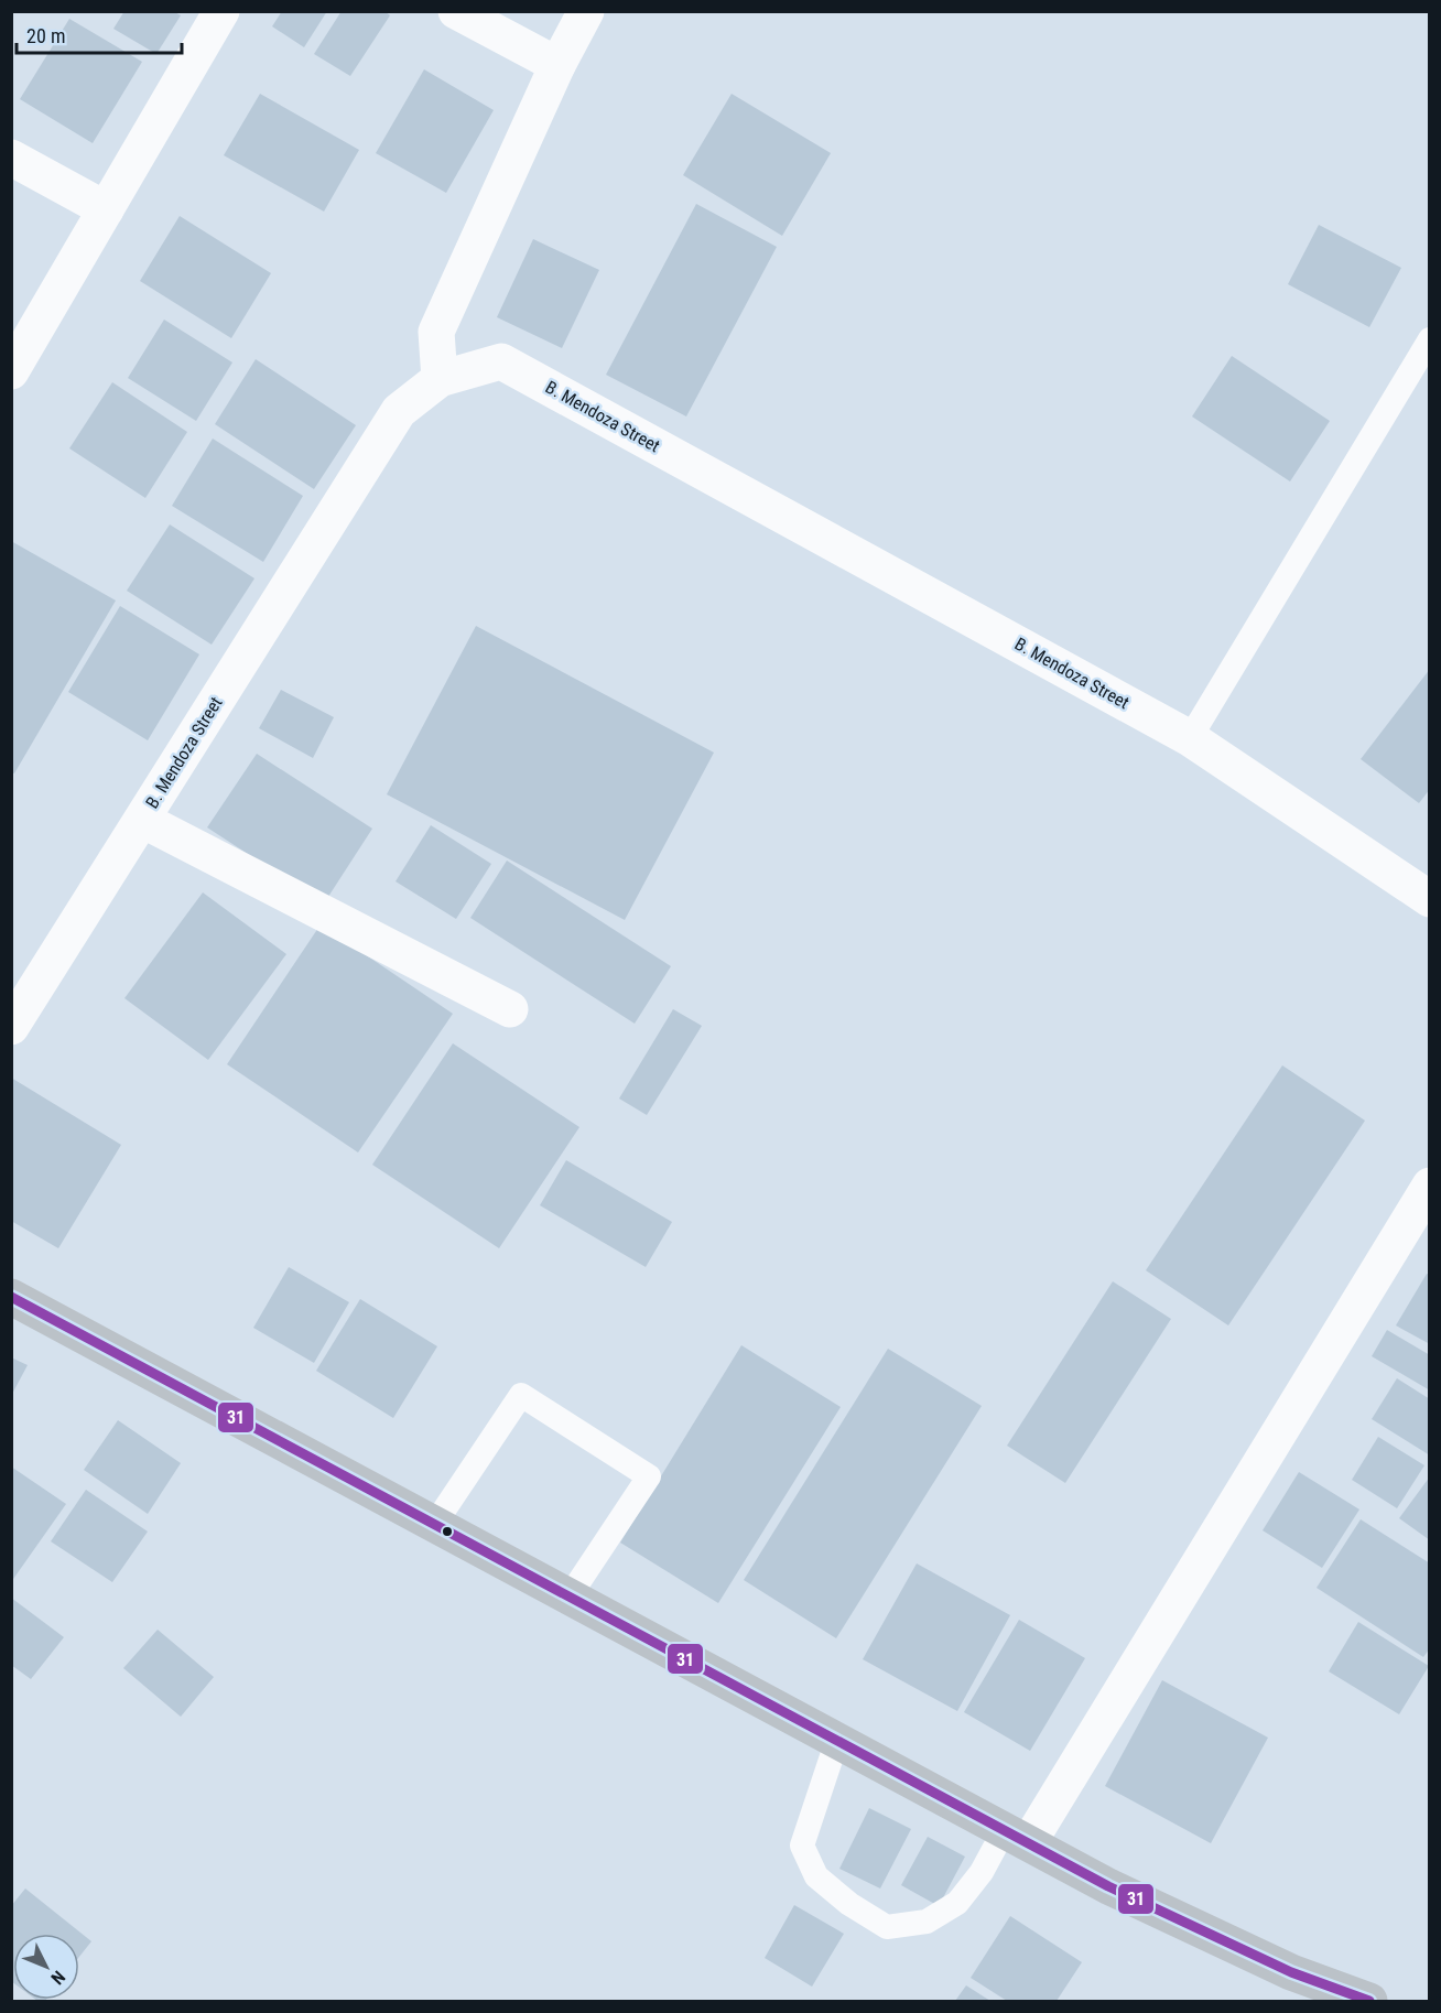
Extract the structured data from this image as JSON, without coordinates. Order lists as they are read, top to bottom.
{
  "streets": {
    "street": ["B. Mendoza Street"]
  },
  "lines": ["transit line 31"],
  "scale_bar": "20 m",
  "north": "bottom right"
}
